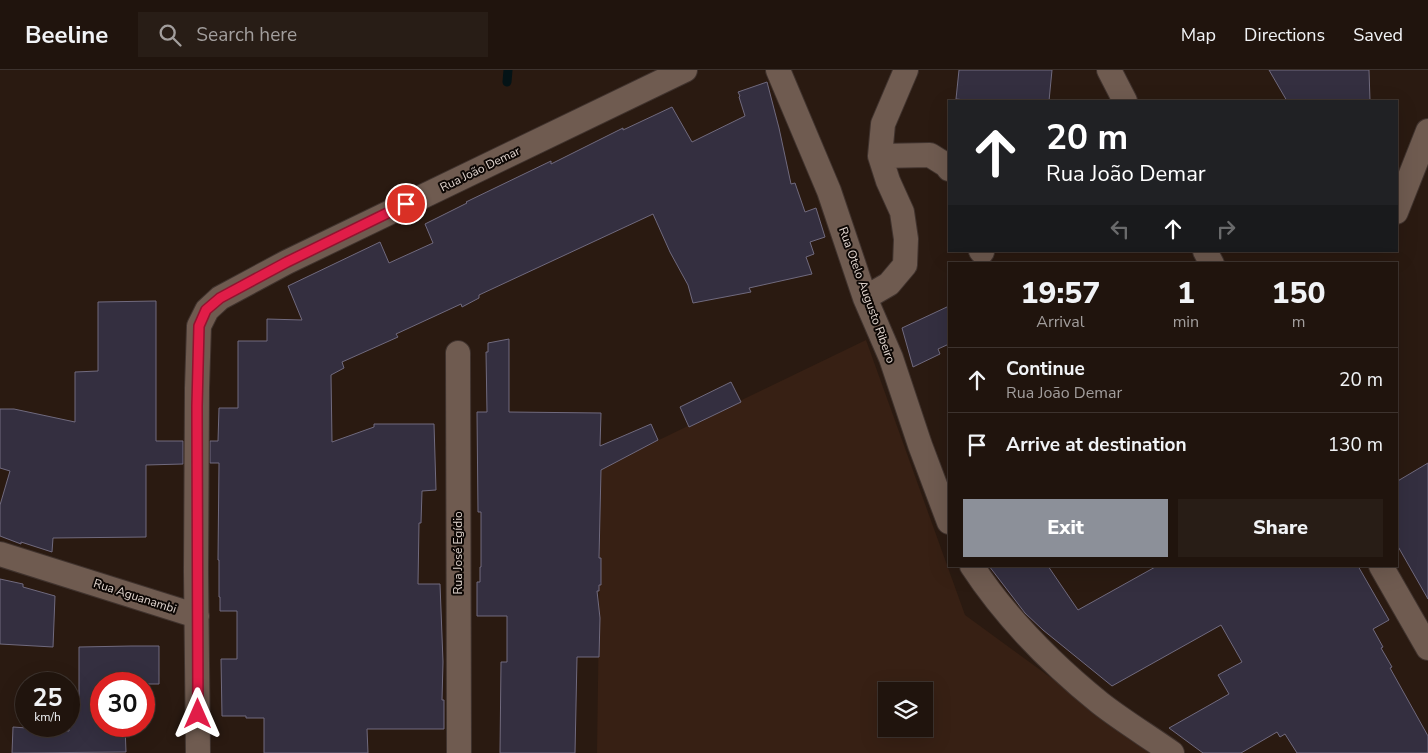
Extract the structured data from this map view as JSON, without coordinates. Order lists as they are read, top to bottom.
{
  "streets": {
    "street": [
      "Rua João Demar",
      "Rua Otelo Augusto Ribeiro",
      "Rua José Egídio",
      "Rua Aguanambi"
    ]
  },
  "crossings": [
    ["Rua João Demar", "Rua Aguanambi"]
  ],
  "page": {
    "header": "Beeline",
    "search": "Search here",
    "nav": ["Map", "Directions", "Saved"],
    "turn": ["20 m", "Rua João Demar"],
    "eta": [
      "19:57",
      "Arrival",
      "1",
      "min",
      "150",
      "m"
    ],
    "list": [
      {
        "name": "Continue",
        "note": "Rua João Demar",
        "value": "20 m"
      },
      {
        "name": "Arrive at destination",
        "value": "130 m"
      }
    ],
    "buttons": ["Exit", "Share"],
    "speed": "25 km/h",
    "limit": "30"
  }
}
